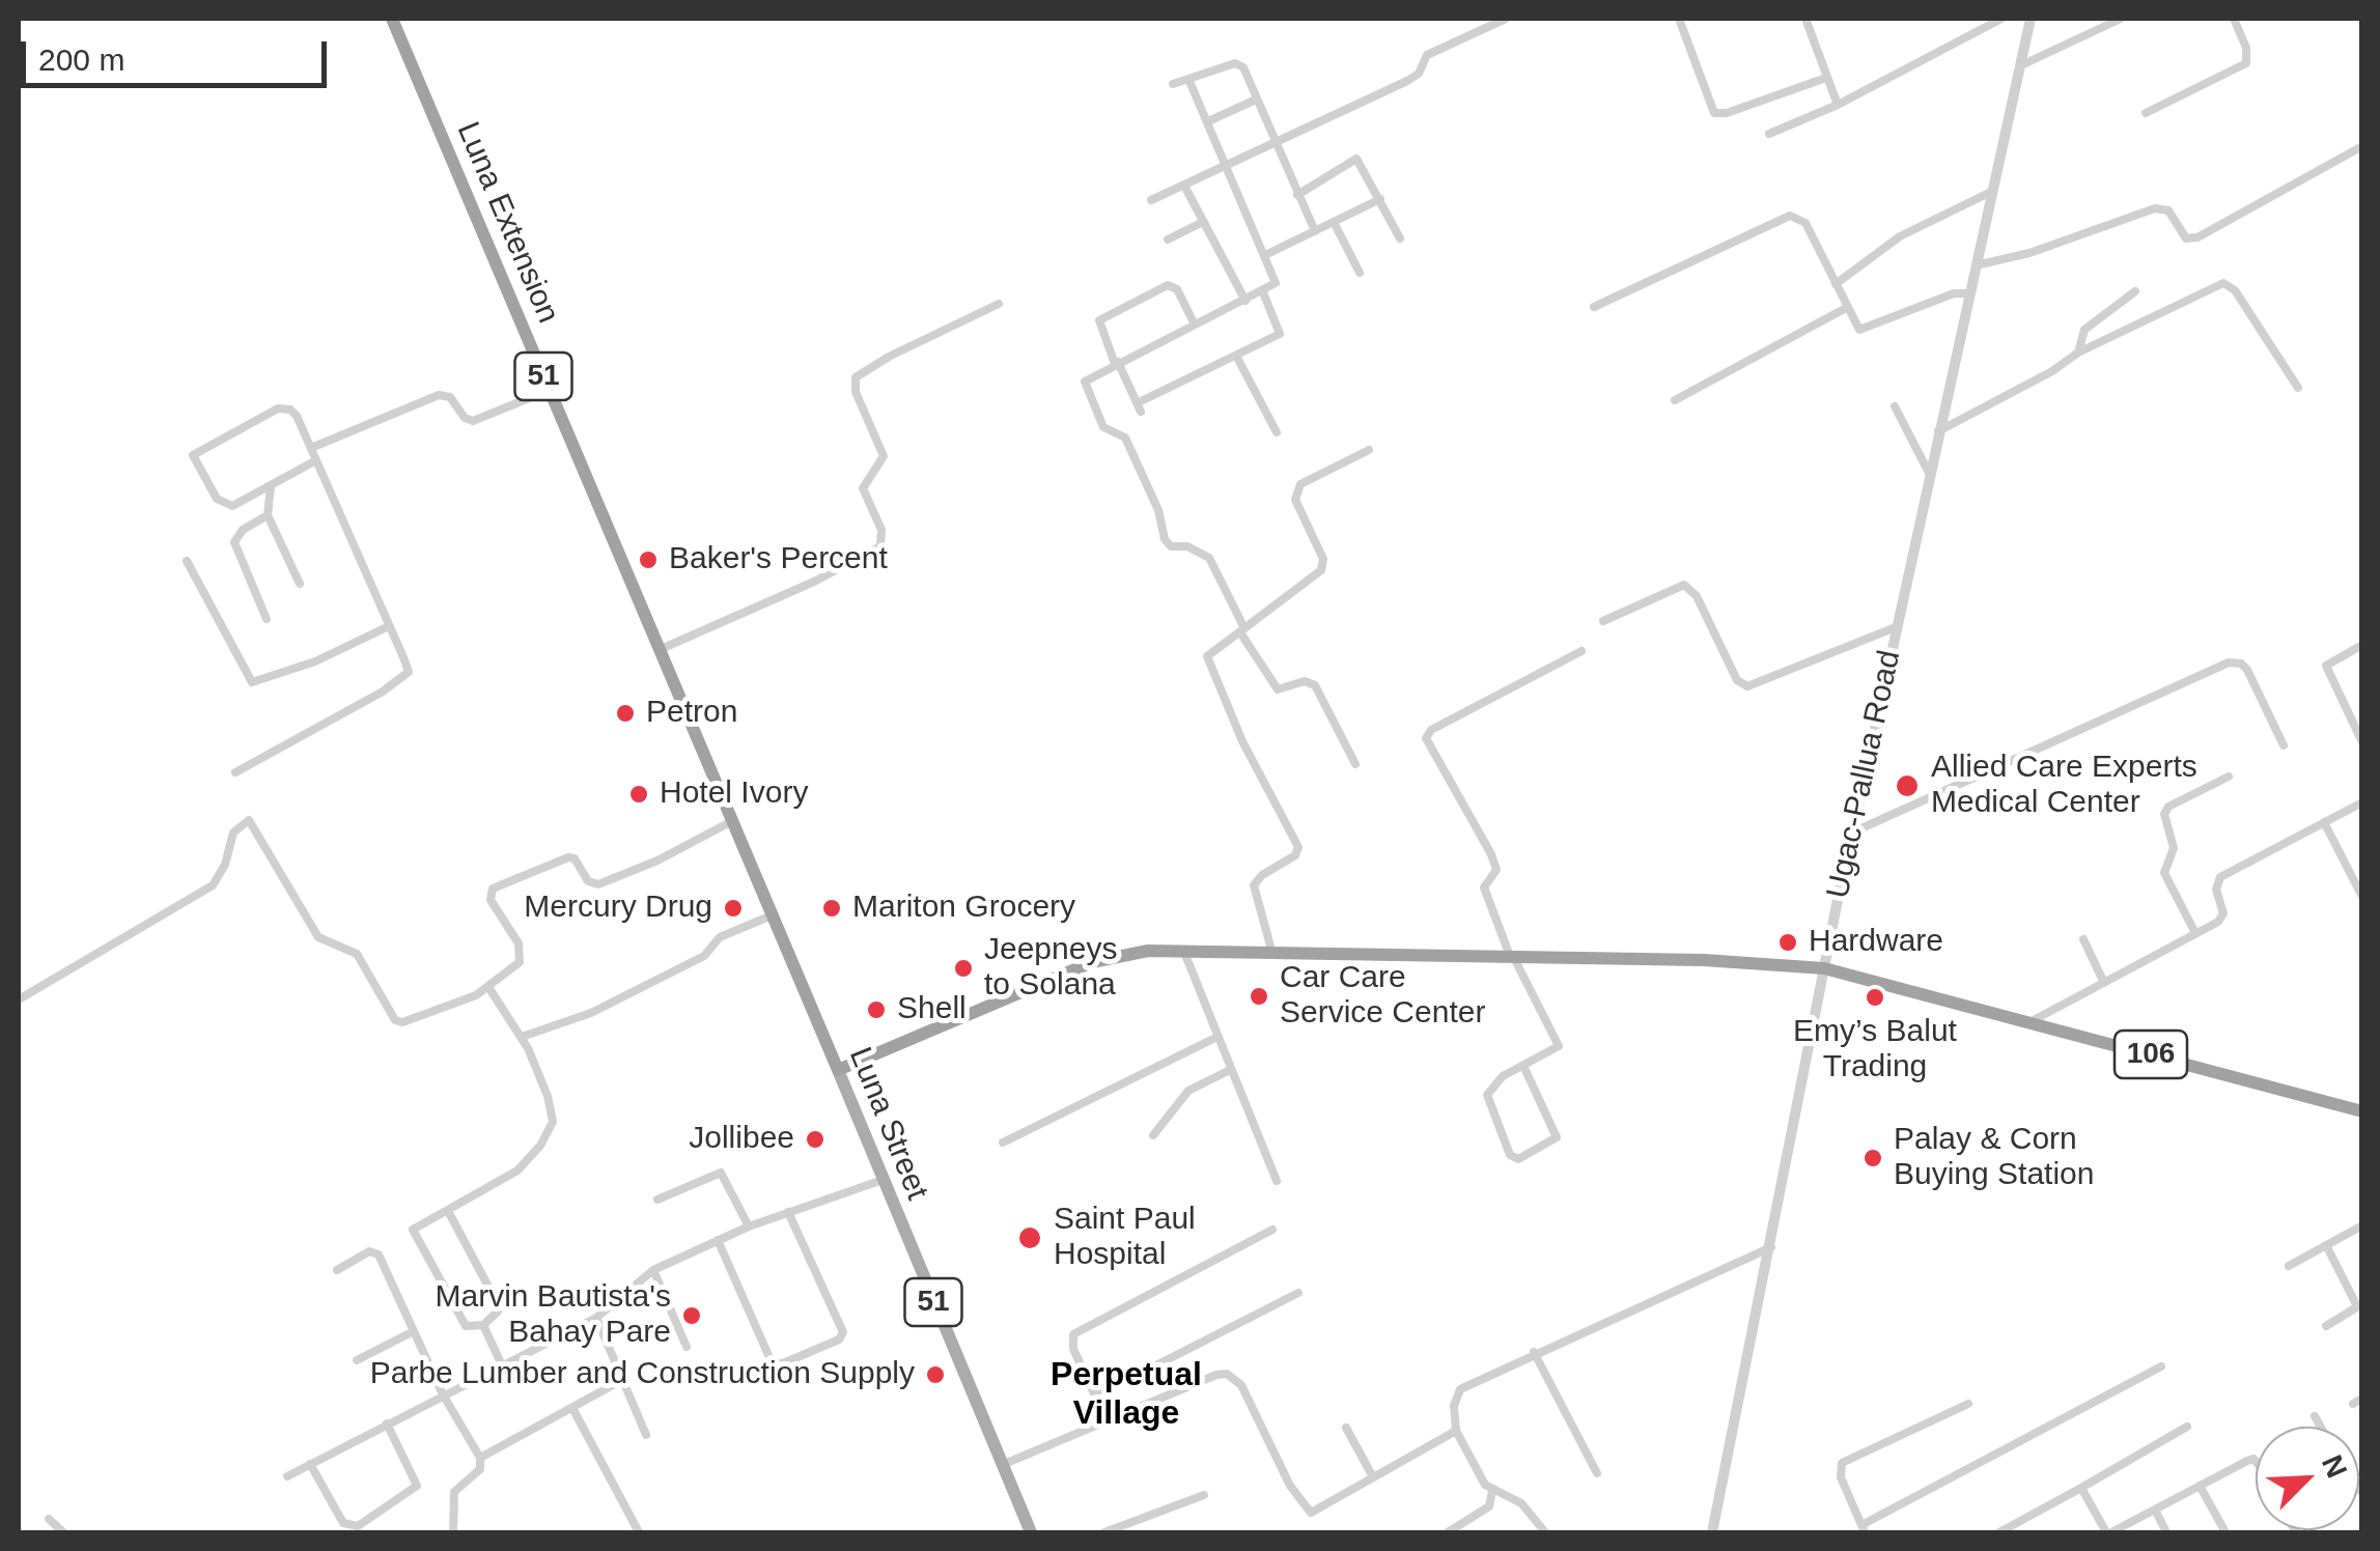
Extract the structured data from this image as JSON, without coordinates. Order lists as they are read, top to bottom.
{
  "streets": {
    "highway": [
      "Luna Extension",
      "51",
      "106",
      "Luna Street"
    ],
    "street": ["Ugac-Pallua Road"]
  },
  "crossings": [
    ["Luna Extension", "Luna Street"],
    ["Ugac-Pallua Road", "106"],
    ["106", "Luna Street"]
  ],
  "districts": ["Perpetual Village"],
  "places": [
    "Baker's Percent",
    "Petron",
    "Allied Care Experts Medical Center",
    "Hotel Ivory",
    "Mercury Drug",
    "Mariton Grocery",
    "Hardware",
    "Jeepneys to Solana",
    "Car Care Service Center",
    "Emy’s Balut Trading",
    "Shell",
    "Jollibee",
    "Palay & Corn Buying Station",
    "Saint Paul Hospital",
    "Marvin Bautista's Bahay Pare",
    "Parbe Lumber and Construction Supply"
  ],
  "scale_bar": "200 m",
  "north": "top right"
}
